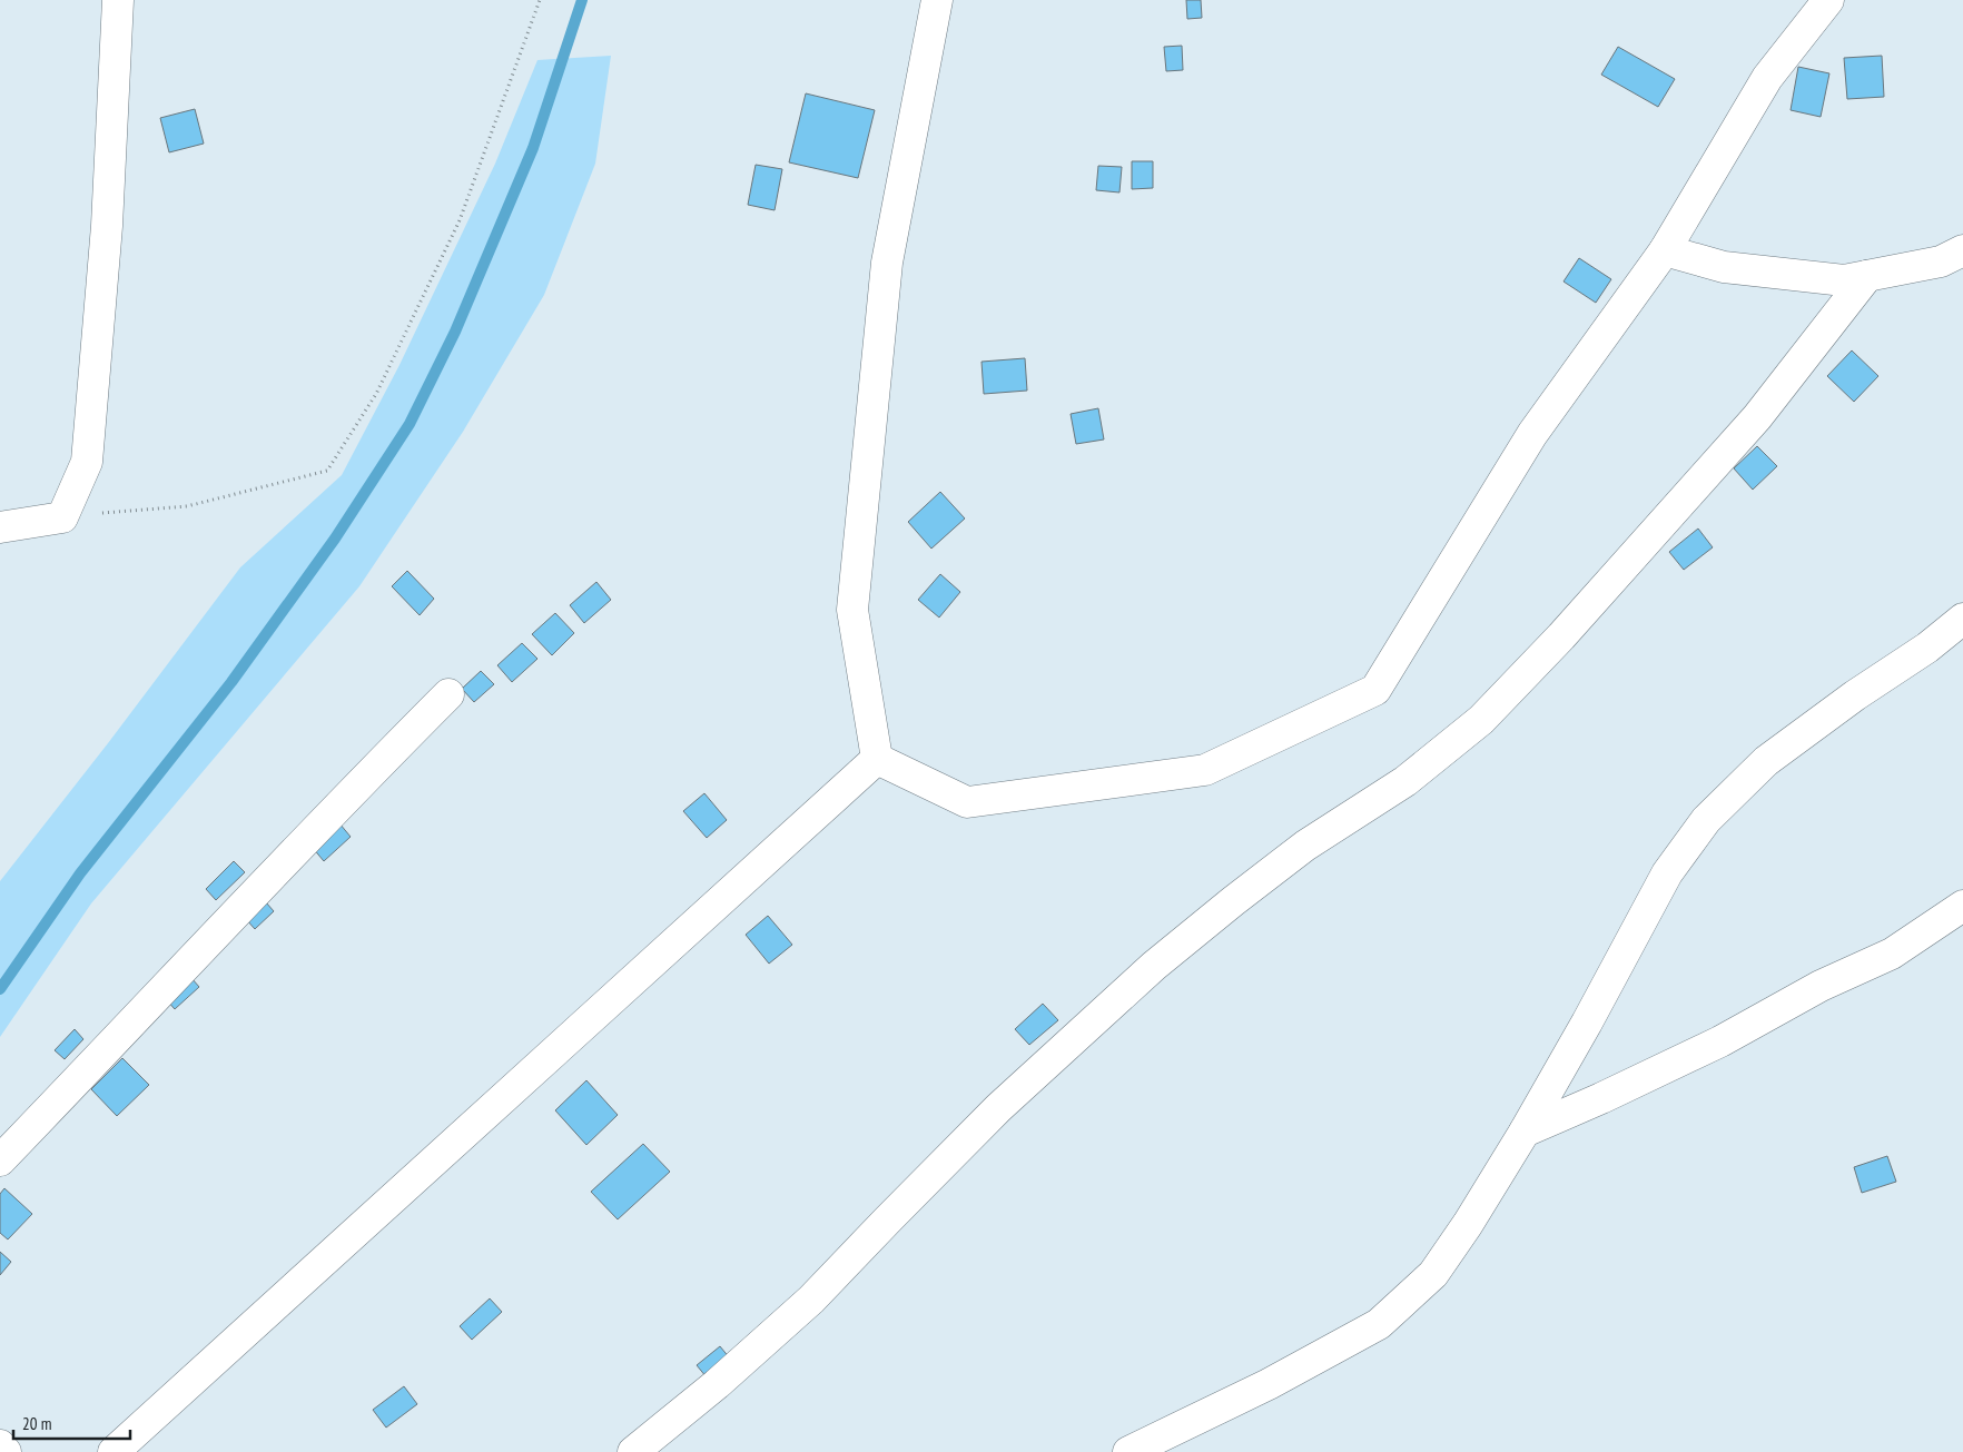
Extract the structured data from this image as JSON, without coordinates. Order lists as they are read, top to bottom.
{
  "scale_bar": "20 m"
}
